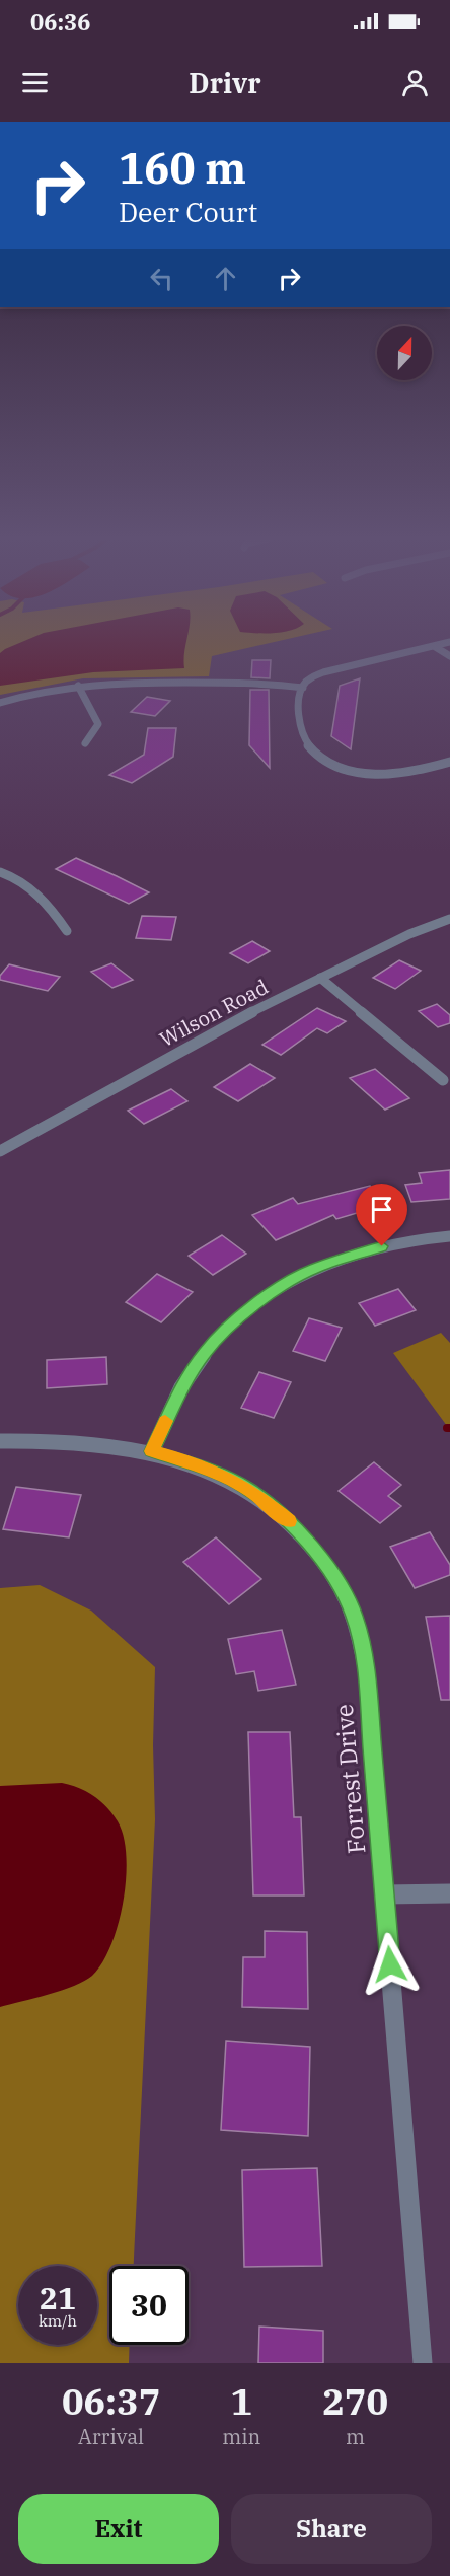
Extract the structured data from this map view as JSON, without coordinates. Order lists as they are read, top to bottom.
{
  "streets": {
    "street": ["Wilson Road", "Forrest Drive"]
  },
  "north": "top",
  "page": {
    "status": "06:36",
    "header": "Drivr",
    "turn": ["160 m", "Deer Court"],
    "speed": "21 km/h",
    "limit": "30",
    "eta": [
      "06:37",
      "Arrival",
      "1",
      "min",
      "270",
      "m"
    ],
    "buttons": ["Exit", "Share"]
  }
}
